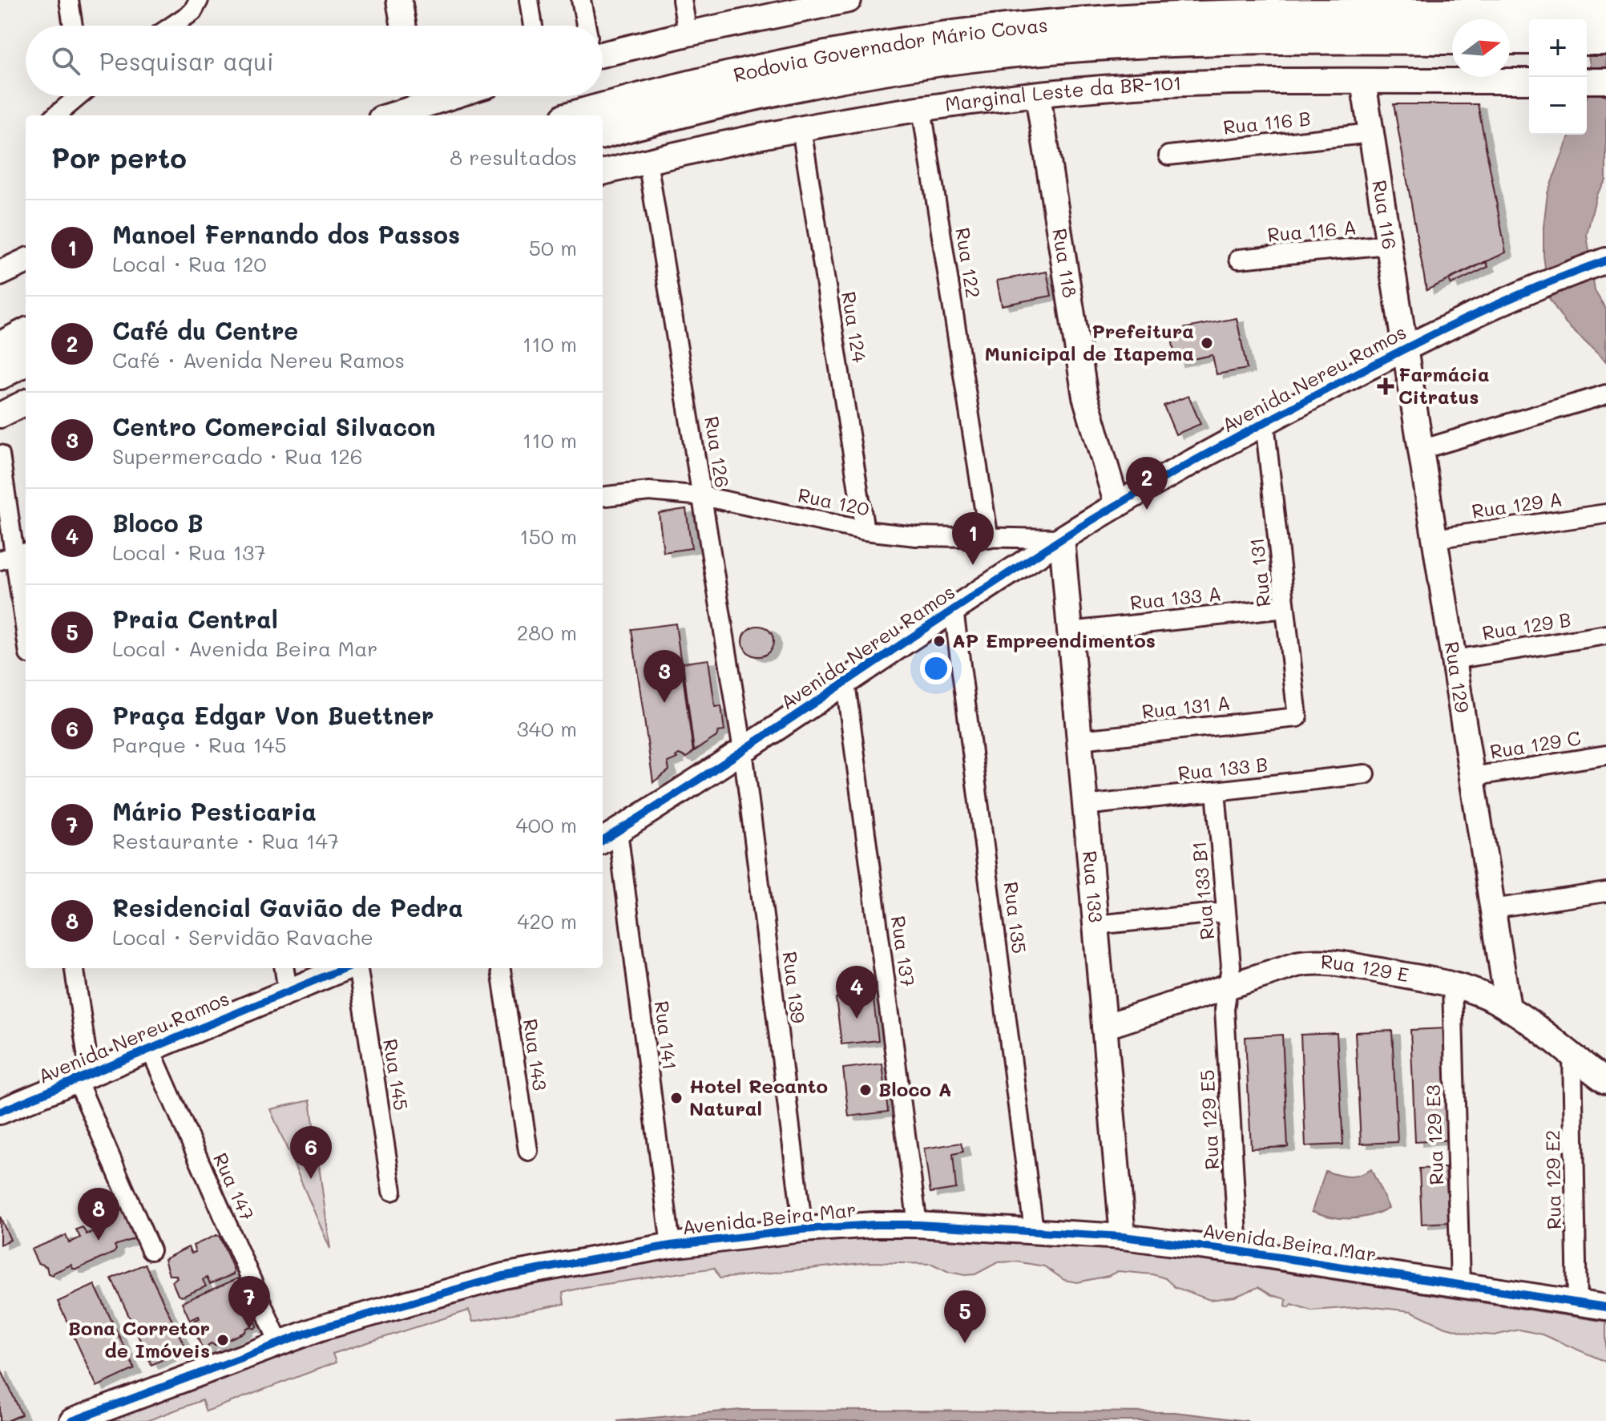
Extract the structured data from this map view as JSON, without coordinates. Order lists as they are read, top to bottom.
{
  "streets": {
    "highway": ["Rodovia Governador Mário Covas"],
    "main road": [
      "Marginal Leste da BR-101",
      "Rua 116",
      "Rua 118",
      "Avenida Nereu Ramos",
      "Rua 129",
      "Rua 133",
      "Rua 129 E",
      "Avenida Beira Mar"
    ],
    "street": [
      "Rua 116 B",
      "Rua 116 A",
      "Rua 122",
      "Rua 124",
      "Rua 126",
      "Rua 120",
      "Rua 129 A",
      "Rua 131",
      "Rua 133 A",
      "Rua 129 B",
      "Rua 131 A",
      "Rua 129 C",
      "Rua 133 B",
      "Rua 133 B1",
      "Rua 135",
      "Rua 137",
      "Rua 139",
      "Rua 141",
      "Rua 143",
      "Rua 145",
      "Rua 129 E5",
      "Rua 129 E3",
      "Rua 129 E2",
      "Rua 147"
    ]
  },
  "crossings": [
    ["Marginal Leste da BR-101", "Rua 116"],
    ["Marginal Leste da BR-101", "Rua 122"],
    ["Marginal Leste da BR-101", "Rua 118"],
    ["Marginal Leste da BR-101", "Rua 124"],
    ["Marginal Leste da BR-101", "Rua 126"],
    ["Rua 116 B", "Rua 116"],
    ["Rua 116", "Rua 116 A"],
    ["Rua 116", "Avenida Nereu Ramos"],
    ["Rua 116", "Rua 129"],
    ["Rua 122", "Rua 120"],
    ["Rua 118", "Avenida Nereu Ramos"],
    ["Rua 124", "Rua 120"],
    ["Avenida Nereu Ramos", "Rua 126"],
    ["Avenida Nereu Ramos", "Rua 120"],
    ["Avenida Nereu Ramos", "Rua 131"],
    ["Avenida Nereu Ramos", "Rua 129"],
    ["Avenida Nereu Ramos", "Rua 133"],
    ["Avenida Nereu Ramos", "Rua 135"],
    ["Avenida Nereu Ramos", "Rua 137"],
    ["Avenida Nereu Ramos", "Rua 139"],
    ["Avenida Nereu Ramos", "Rua 141"],
    ["Avenida Nereu Ramos", "Rua 147"],
    ["Rua 126", "Rua 120"],
    ["Rua 126", "Rua 139"],
    ["Rua 120", "Rua 133"],
    ["Rua 129 A", "Rua 129"],
    ["Rua 131", "Rua 133 A"],
    ["Rua 131", "Rua 131 A"],
    ["Rua 133 A", "Rua 133"],
    ["Rua 129 B", "Rua 129"],
    ["Rua 129", "Rua 129 C"],
    ["Rua 129", "Rua 129 E"],
    ["Rua 131 A", "Rua 133"],
    ["Rua 133 B", "Rua 133"],
    ["Rua 133 B", "Rua 133 B1"],
    ["Rua 133", "Rua 129 E"],
    ["Rua 133", "Avenida Beira Mar"],
    ["Rua 133 B1", "Rua 129 E"],
    ["Rua 133 B1", "Rua 129 E5"],
    ["Rua 135", "Avenida Beira Mar"],
    ["Rua 137", "Avenida Beira Mar"],
    ["Rua 129 E", "Rua 129 E5"],
    ["Rua 129 E", "Rua 129 E3"],
    ["Rua 129 E", "Rua 129 E2"],
    ["Rua 139", "Avenida Beira Mar"],
    ["Rua 141", "Avenida Beira Mar"],
    ["Rua 129 E5", "Avenida Beira Mar"],
    ["Rua 129 E3", "Avenida Beira Mar"],
    ["Rua 129 E2", "Avenida Beira Mar"],
    ["Rua 147", "Avenida Beira Mar"]
  ],
  "places": {
    "other": [
      "Prefeitura Municipal de Itapema",
      "AP Empreendimentos",
      "Bloco A",
      "Hotel Recanto Natural",
      "Bona Corretor de Imóveis"
    ],
    "health": ["Farmácia Citratus"]
  },
  "north": "right",
  "page": {
    "map_buttons": ["+", "−"],
    "search": "Pesquisar aqui",
    "heading": ["Por perto", "8 resultados"],
    "list": [
      {
        "mark": "1",
        "name": "Manoel Fernando dos Passos",
        "note": "Local · Rua 120",
        "value": "50 m"
      },
      {
        "mark": "2",
        "name": "Café du Centre",
        "note": "Café · Avenida Nereu Ramos",
        "value": "110 m"
      },
      {
        "mark": "3",
        "name": "Centro Comercial Silvacon",
        "note": "Supermercado · Rua 126",
        "value": "110 m"
      },
      {
        "mark": "4",
        "name": "Bloco B",
        "note": "Local · Rua 137",
        "value": "150 m"
      },
      {
        "mark": "5",
        "name": "Praia Central",
        "note": "Local · Avenida Beira Mar",
        "value": "280 m"
      },
      {
        "mark": "6",
        "name": "Praça Edgar Von Buettner",
        "note": "Parque · Rua 145",
        "value": "340 m"
      },
      {
        "mark": "7",
        "name": "Mário Pesticaria",
        "note": "Restaurante · Rua 147",
        "value": "400 m"
      },
      {
        "mark": "8",
        "name": "Residencial Gavião de Pedra",
        "note": "Local · Servidão Ravache",
        "value": "420 m"
      }
    ],
    "pins": [
      "2",
      "1",
      "3",
      "4",
      "6",
      "8",
      "7",
      "5"
    ]
  }
}
